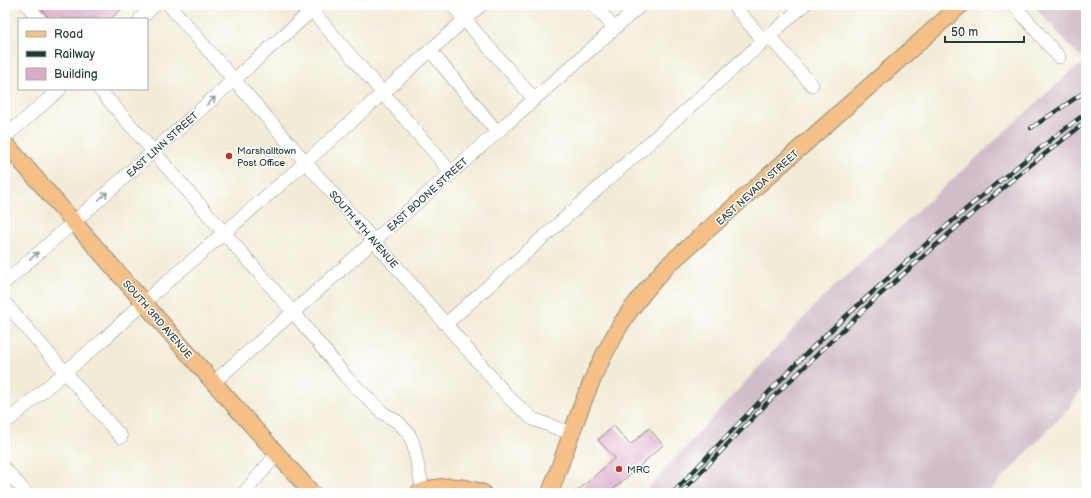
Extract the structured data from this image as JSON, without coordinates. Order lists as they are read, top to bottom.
{
  "streets": {
    "main road": ["EAST NEVADA STREET", "SOUTH 3RD AVENUE"],
    "street": ["EAST LINN STREET", "EAST BOONE STREET", "SOUTH 4TH AVENUE"]
  },
  "crossings": [
    ["EAST LINN STREET", "SOUTH 4TH AVENUE"],
    ["EAST LINN STREET", "SOUTH 3RD AVENUE"],
    ["EAST NEVADA STREET", "SOUTH 4TH AVENUE"],
    ["EAST BOONE STREET", "SOUTH 4TH AVENUE"],
    ["EAST BOONE STREET", "SOUTH 3RD AVENUE"]
  ],
  "places": ["Marshalltown Post Office", "MRC"],
  "legend": ["Road", "Railway", "Building"],
  "scale_bar": "50 m"
}
